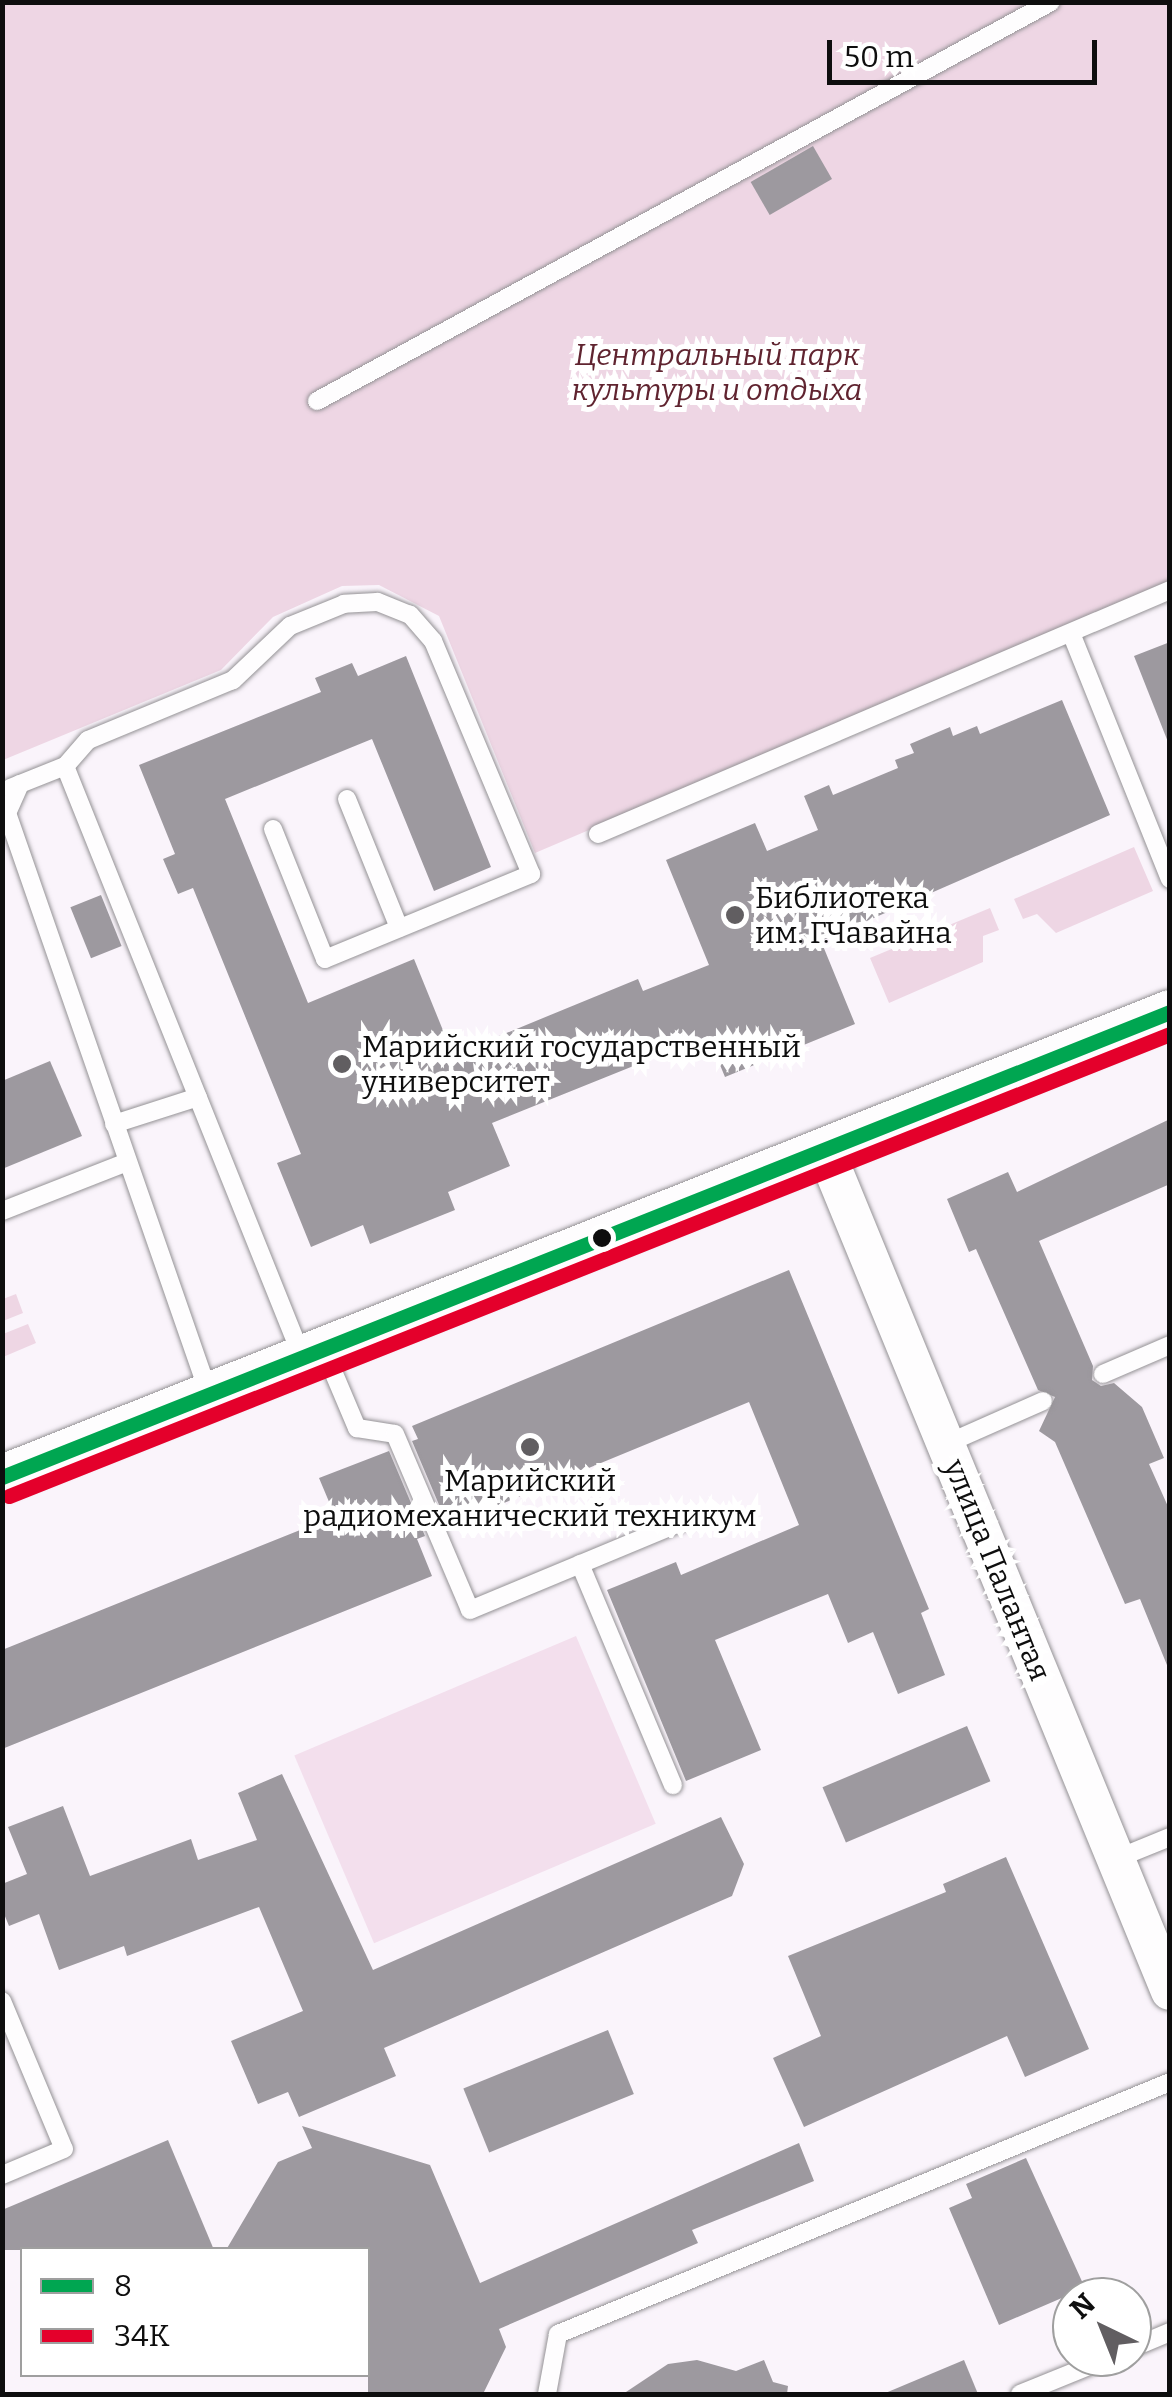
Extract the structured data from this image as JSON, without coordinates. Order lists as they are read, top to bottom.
{
  "streets": {
    "street": ["улица Палантая"]
  },
  "parks": ["Центральный парк культуры и отдыха"],
  "places": ["Библиотека им. Г.Чавайна", "Марийский государственный университет", "Марийский радиомеханический техникум"],
  "lines": ["transit line 8", "transit line 34К"],
  "legend": ["8", "34К"],
  "scale_bar": "50 m",
  "north": "top left"
}
